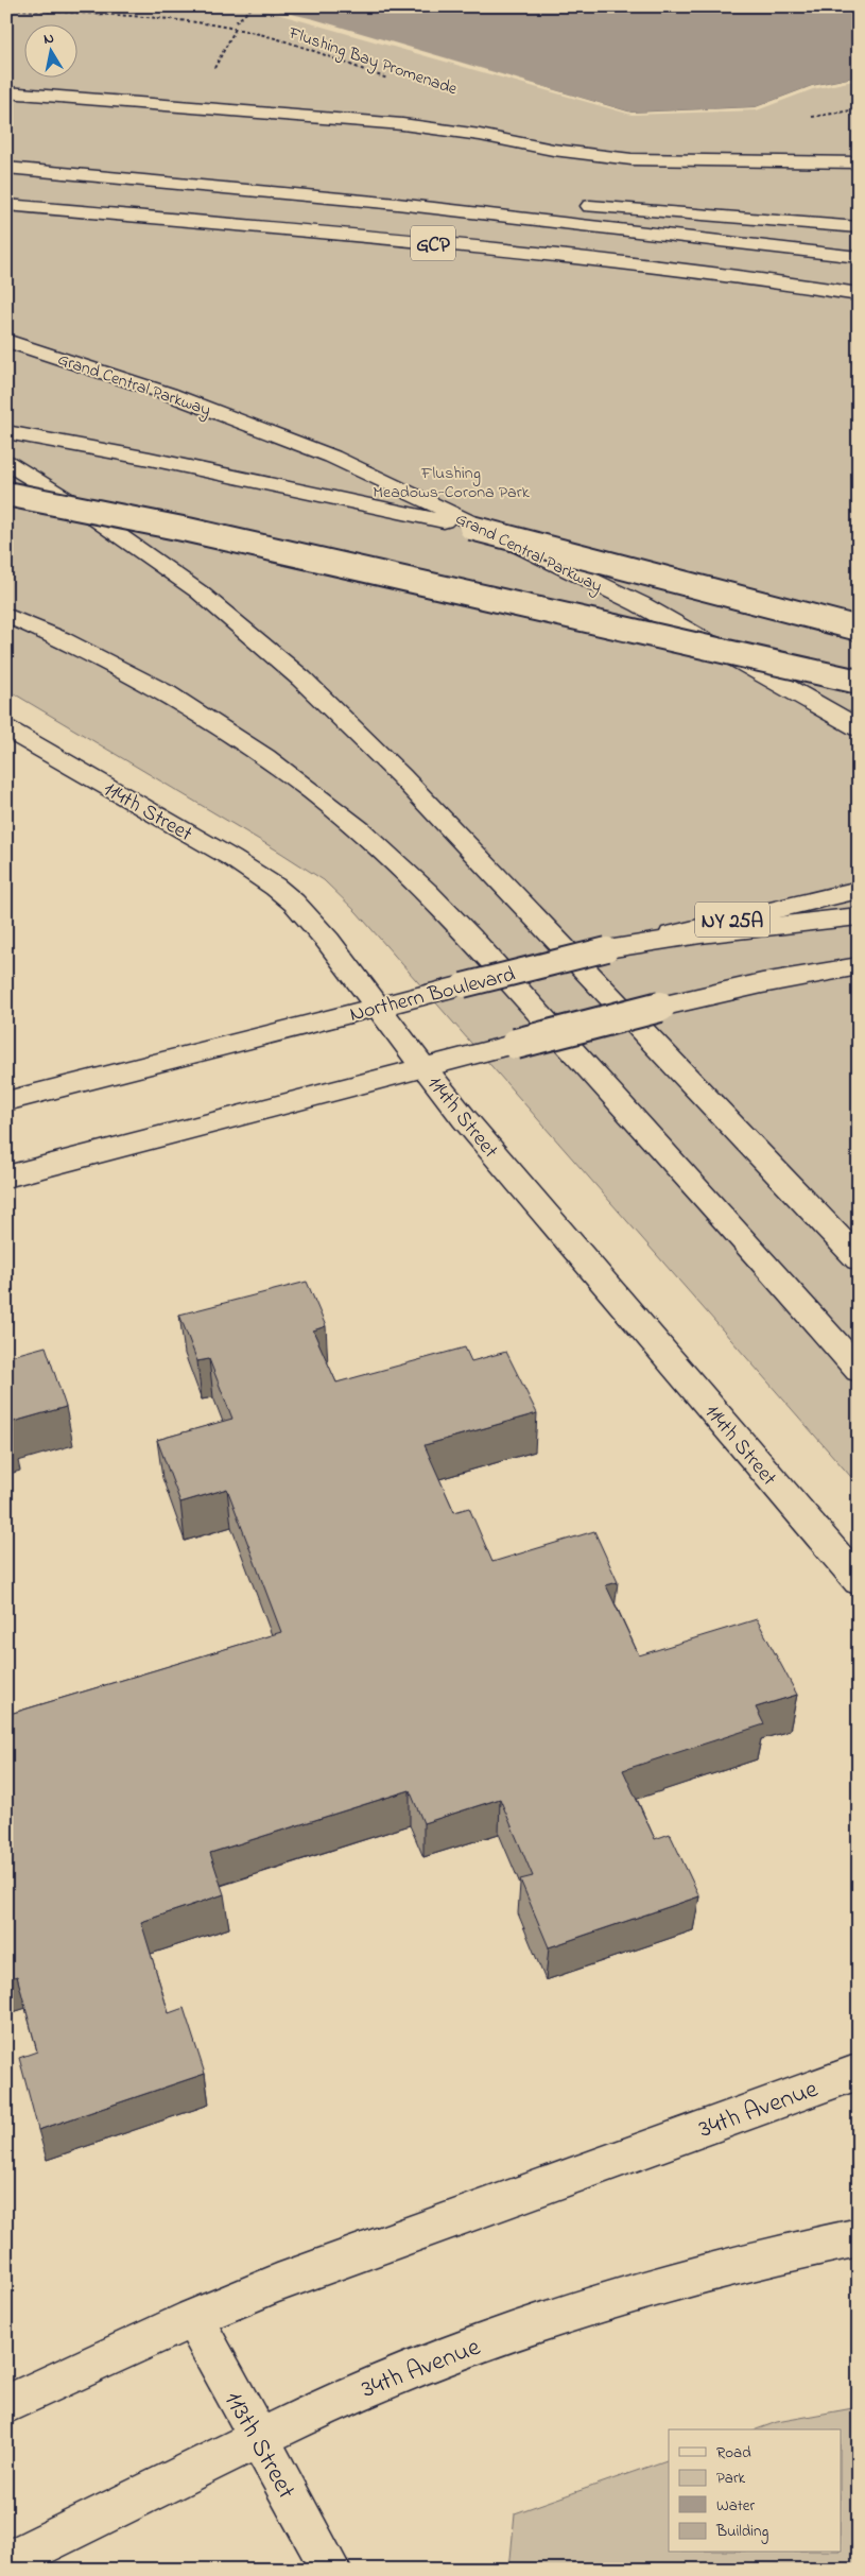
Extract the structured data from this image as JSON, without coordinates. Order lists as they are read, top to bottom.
{
  "streets": {
    "main road": [
      "GCP",
      "Grand Central Parkway",
      "114th Street",
      "NY 25A",
      "Northern Boulevard",
      "34th Avenue",
      "113th Street"
    ],
    "path": ["Flushing Bay Promenade"]
  },
  "crossings": [
    ["114th Street", "Northern Boulevard"],
    ["34th Avenue", "113th Street"]
  ],
  "parks": ["Flushing Meadows-Corona Park"],
  "legend": [
    "Road",
    "Park",
    "Water",
    "Building"
  ],
  "north": "top"
}
